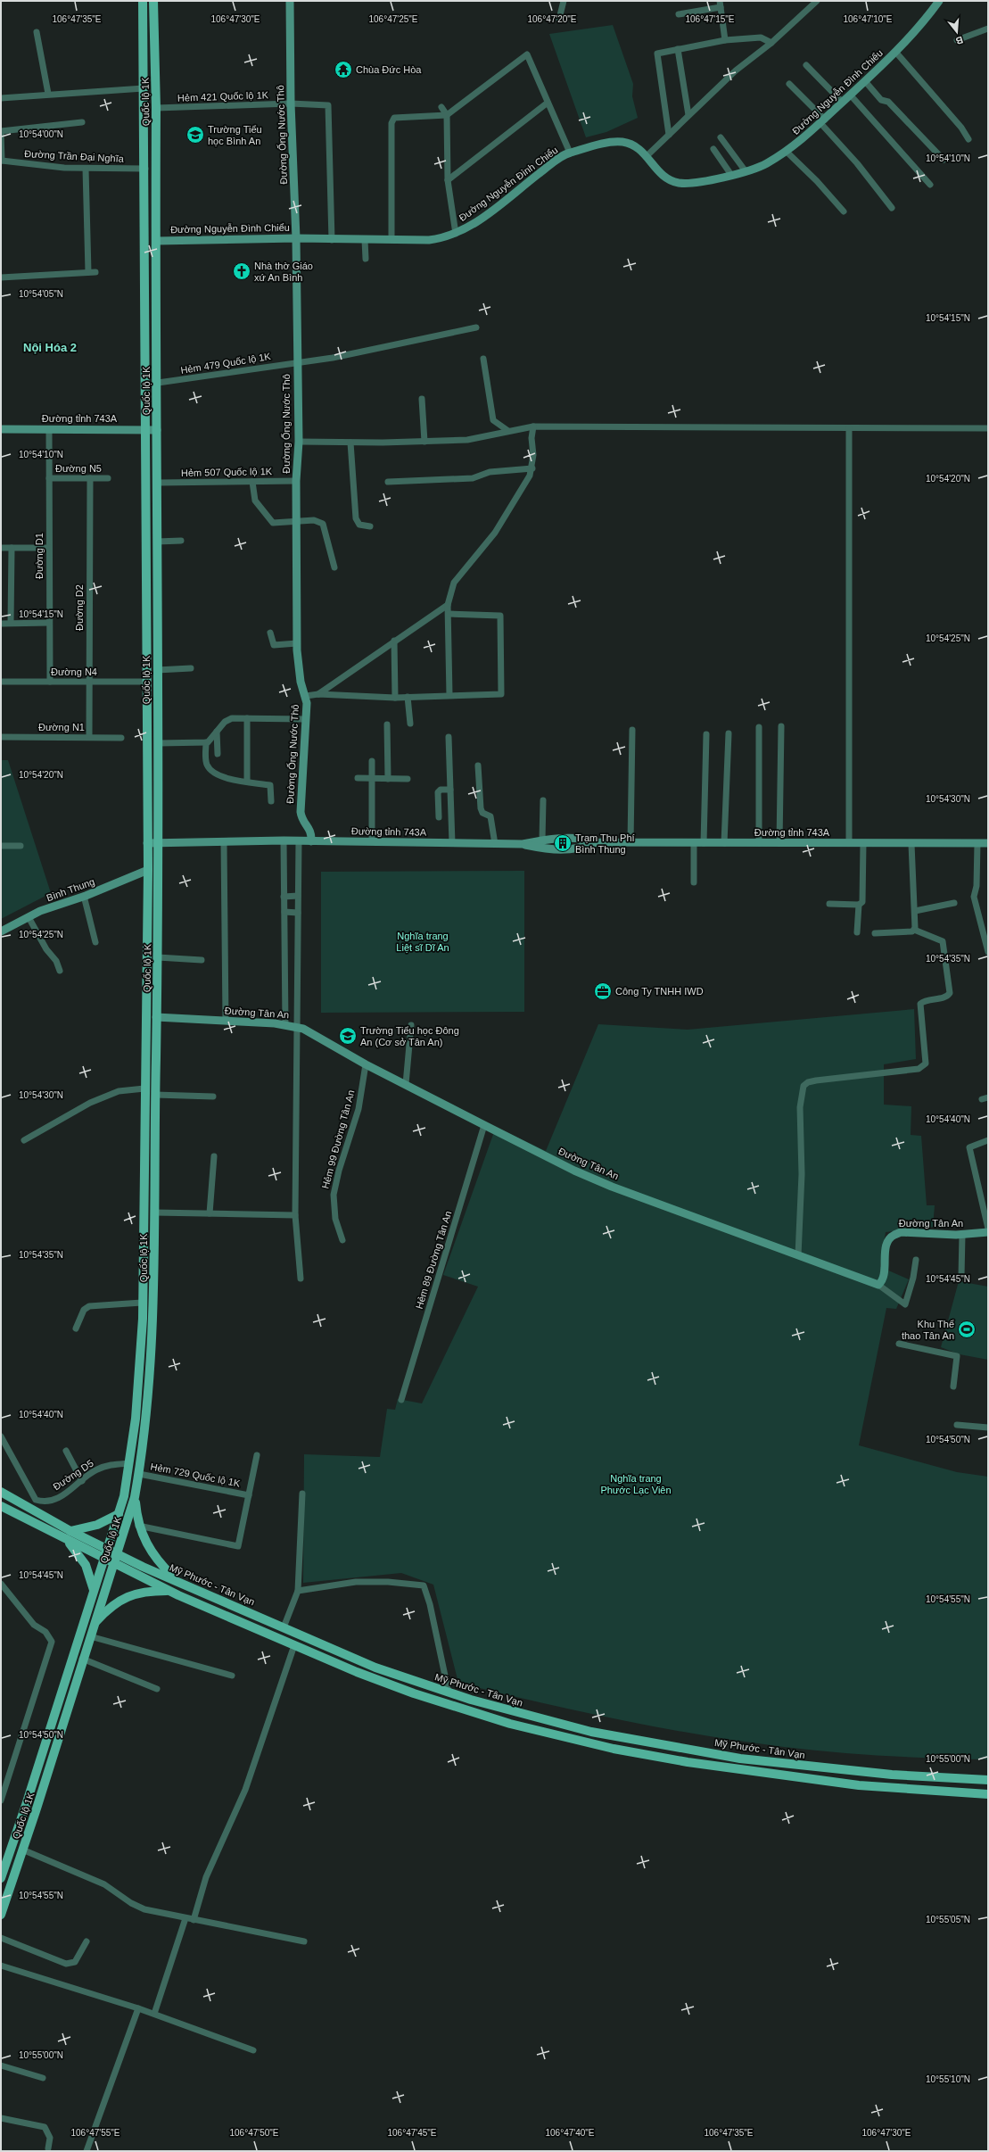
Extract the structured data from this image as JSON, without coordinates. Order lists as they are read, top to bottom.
{
  "streets": {
    "main road": ["Quốc lộ 1K", "Mỹ Phước - Tân Vạn"],
    "street": [
      "Đường Nguyễn Đình Chiểu",
      "Hẻm 421 Quốc lộ 1K",
      "Đường Ống Nước Thô",
      "Đường Trần Đại Nghĩa",
      "Hẻm 479 Quốc lộ 1K",
      "Đường tỉnh 743A",
      "Đường N5",
      "Hẻm 507 Quốc lộ 1K",
      "Đường D1",
      "Đường D2",
      "Đường N4",
      "Đường N1",
      "Bình Thung",
      "Đường Tân An",
      "Hẻm 99 Đường Tân An",
      "Hẻm 89 Đường Tân An",
      "Đường D5",
      "Hẻm 729 Quốc lộ 1K"
    ]
  },
  "crossings": [
    ["Đường Nguyễn Đình Chiểu", "Hẻm 421 Quốc lộ 1K"],
    ["Đường Nguyễn Đình Chiểu", "Quốc lộ 1K"],
    ["Đường Nguyễn Đình Chiểu", "Đường Ống Nước Thô"],
    ["Hẻm 421 Quốc lộ 1K", "Quốc lộ 1K"],
    ["Hẻm 421 Quốc lộ 1K", "Đường Ống Nước Thô"],
    ["Quốc lộ 1K", "Đường Trần Đại Nghĩa"],
    ["Quốc lộ 1K", "Hẻm 479 Quốc lộ 1K"],
    ["Quốc lộ 1K", "Đường tỉnh 743A"],
    ["Quốc lộ 1K", "Hẻm 507 Quốc lộ 1K"],
    ["Quốc lộ 1K", "Đường N4"],
    ["Quốc lộ 1K", "Bình Thung"],
    ["Quốc lộ 1K", "Đường Tân An"],
    ["Quốc lộ 1K", "Đường D5"],
    ["Quốc lộ 1K", "Hẻm 729 Quốc lộ 1K"],
    ["Quốc lộ 1K", "Mỹ Phước - Tân Vạn"],
    ["Đường Ống Nước Thô", "Hẻm 479 Quốc lộ 1K"],
    ["Đường Ống Nước Thô", "Đường tỉnh 743A"],
    ["Đường Ống Nước Thô", "Hẻm 507 Quốc lộ 1K"],
    ["Đường tỉnh 743A", "Đường D1"],
    ["Đường N5", "Đường D1"],
    ["Đường N5", "Đường D2"],
    ["Đường D1", "Đường N4"],
    ["Đường D2", "Đường N4"],
    ["Đường D2", "Đường N1"],
    ["Đường Tân An", "Hẻm 99 Đường Tân An"],
    ["Đường Tân An", "Hẻm 89 Đường Tân An"],
    ["Đường D5", "Mỹ Phước - Tân Vạn"]
  ],
  "districts": ["Nội Hóa 2"],
  "parks": ["Nghĩa trang Liệt sĩ Dĩ An", "Nghĩa trang Phước Lạc Viên"],
  "places": {
    "temple": ["Chùa Đức Hòa"],
    "school or university": ["Trường Tiểu học Bình An", "Trường Tiểu học Đông An (Cơ sở Tân An)"],
    "church": ["Nhà thờ Giáo xứ An Bình"],
    "building": ["Trạm Thu Phí Bình Thung"],
    "office": ["Công Ty TNHH IWD"],
    "sports": ["Khu Thể thao Tân An"]
  },
  "north": "bottom",
  "coordinates": [
    "106°47'35\"E",
    "106°47'30\"E",
    "106°47'25\"E",
    "106°47'20\"E",
    "106°47'15\"E",
    "106°47'10\"E",
    "10°54'00\"N",
    "10°54'10\"N",
    "10°54'05\"N",
    "10°54'15\"N",
    "10°54'20\"N",
    "10°54'25\"N",
    "10°54'30\"N",
    "10°54'35\"N",
    "10°54'40\"N",
    "10°54'45\"N",
    "10°54'50\"N",
    "10°54'55\"N",
    "10°55'00\"N",
    "10°55'05\"N",
    "10°55'10\"N",
    "106°47'55\"E",
    "106°47'50\"E",
    "106°47'45\"E",
    "106°47'40\"E"
  ]
}
